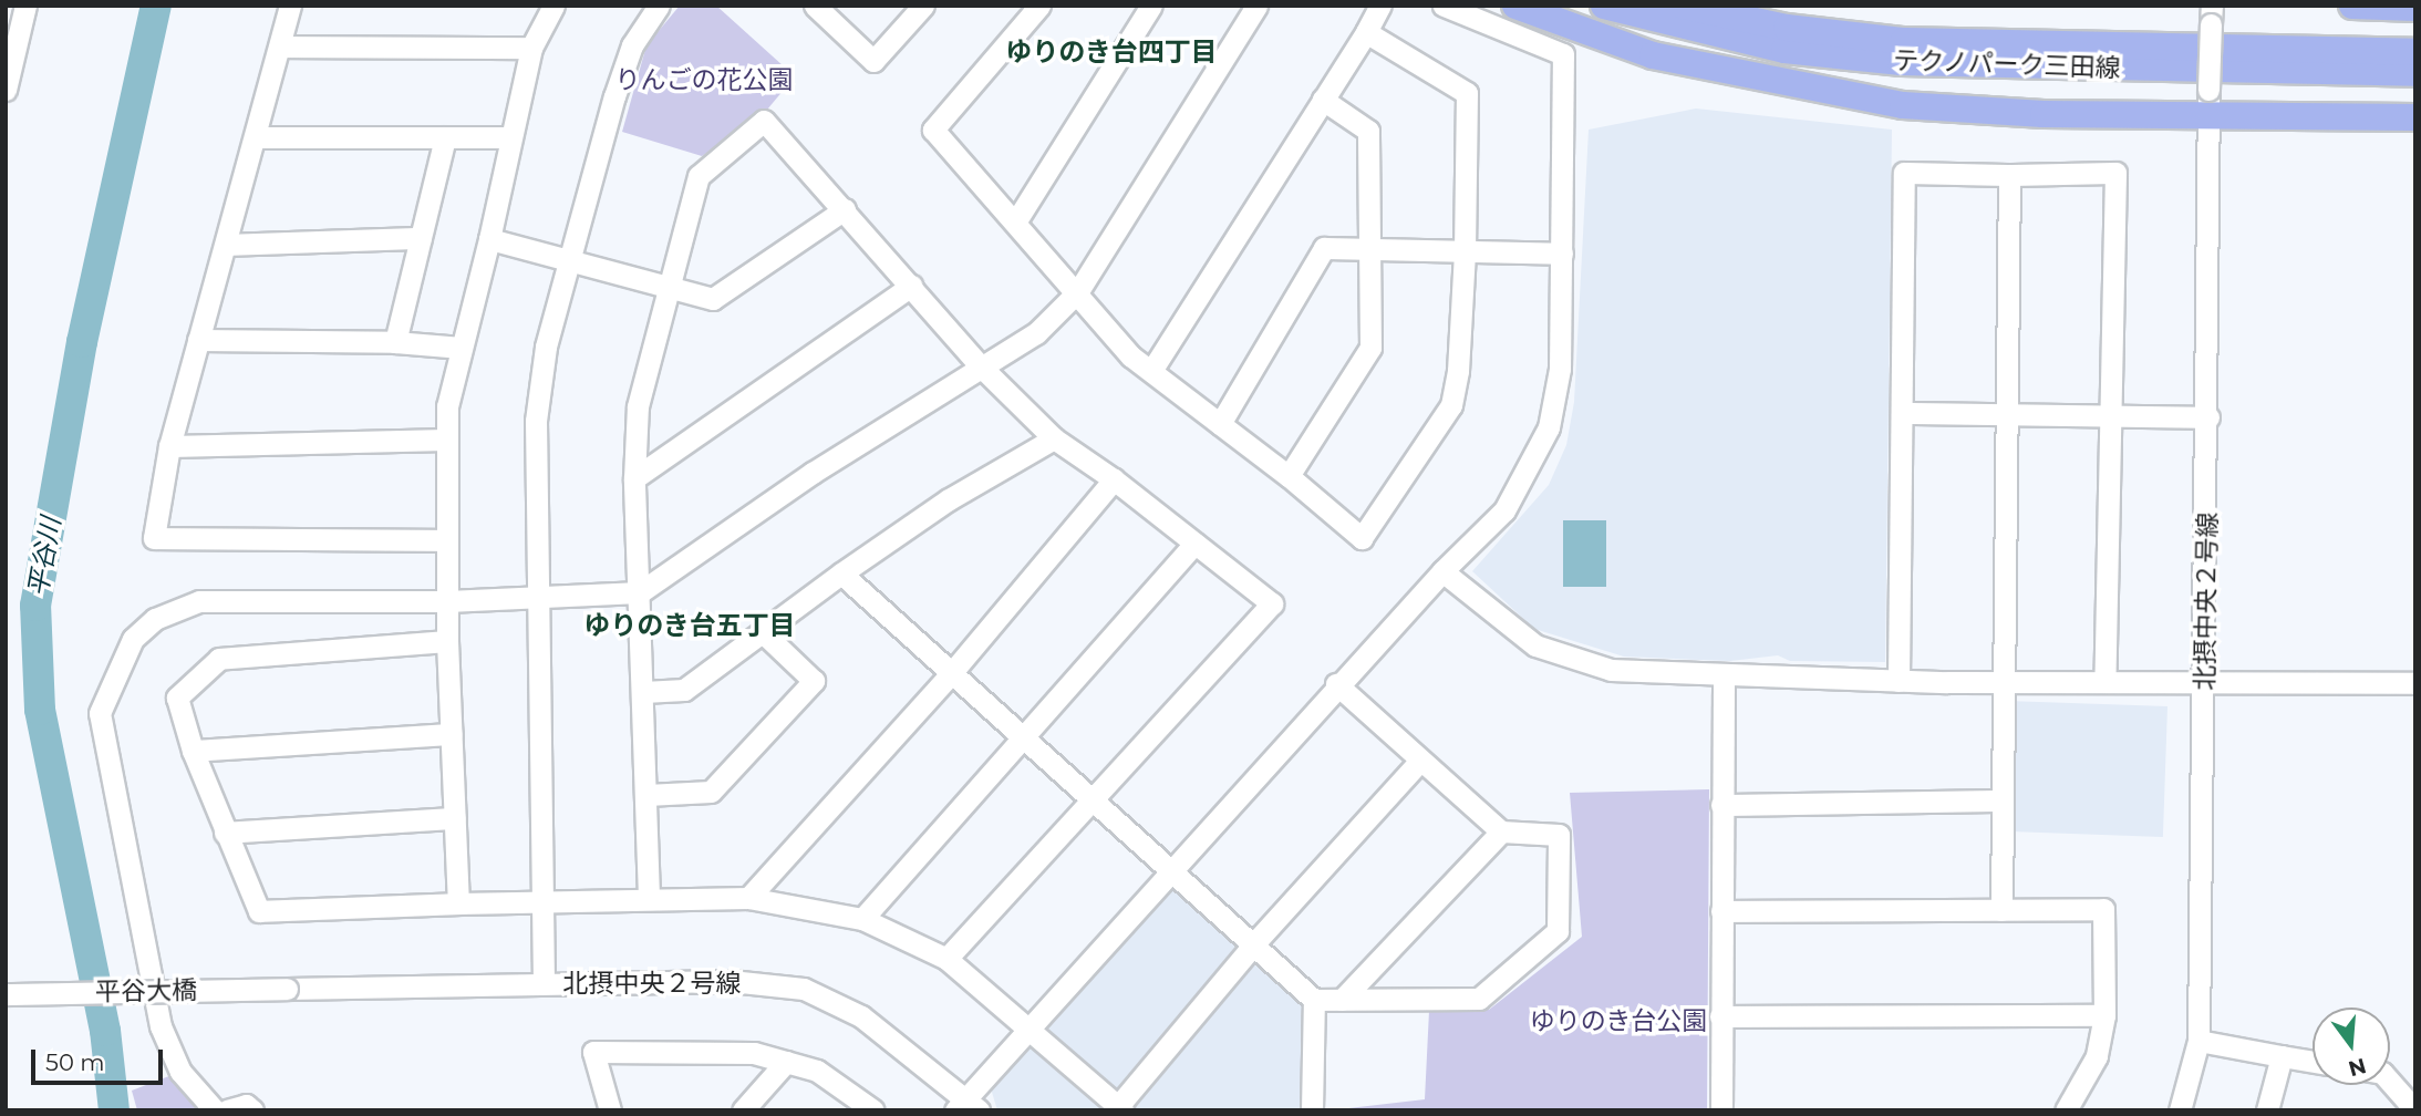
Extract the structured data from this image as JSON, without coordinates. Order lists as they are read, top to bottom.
{
  "streets": {
    "main road": ["テクノパーク三田線"],
    "street": ["北摂中央２号線", "平谷大橋"]
  },
  "crossings": [
    ["北摂中央２号線", "平谷大橋"]
  ],
  "districts": ["ゆりのき台四丁目", "ゆりのき台五丁目"],
  "water": ["平谷川"],
  "parks": ["りんごの花公園", "ゆりのき台公園"],
  "scale_bar": "50 m",
  "north": "bottom"
}
